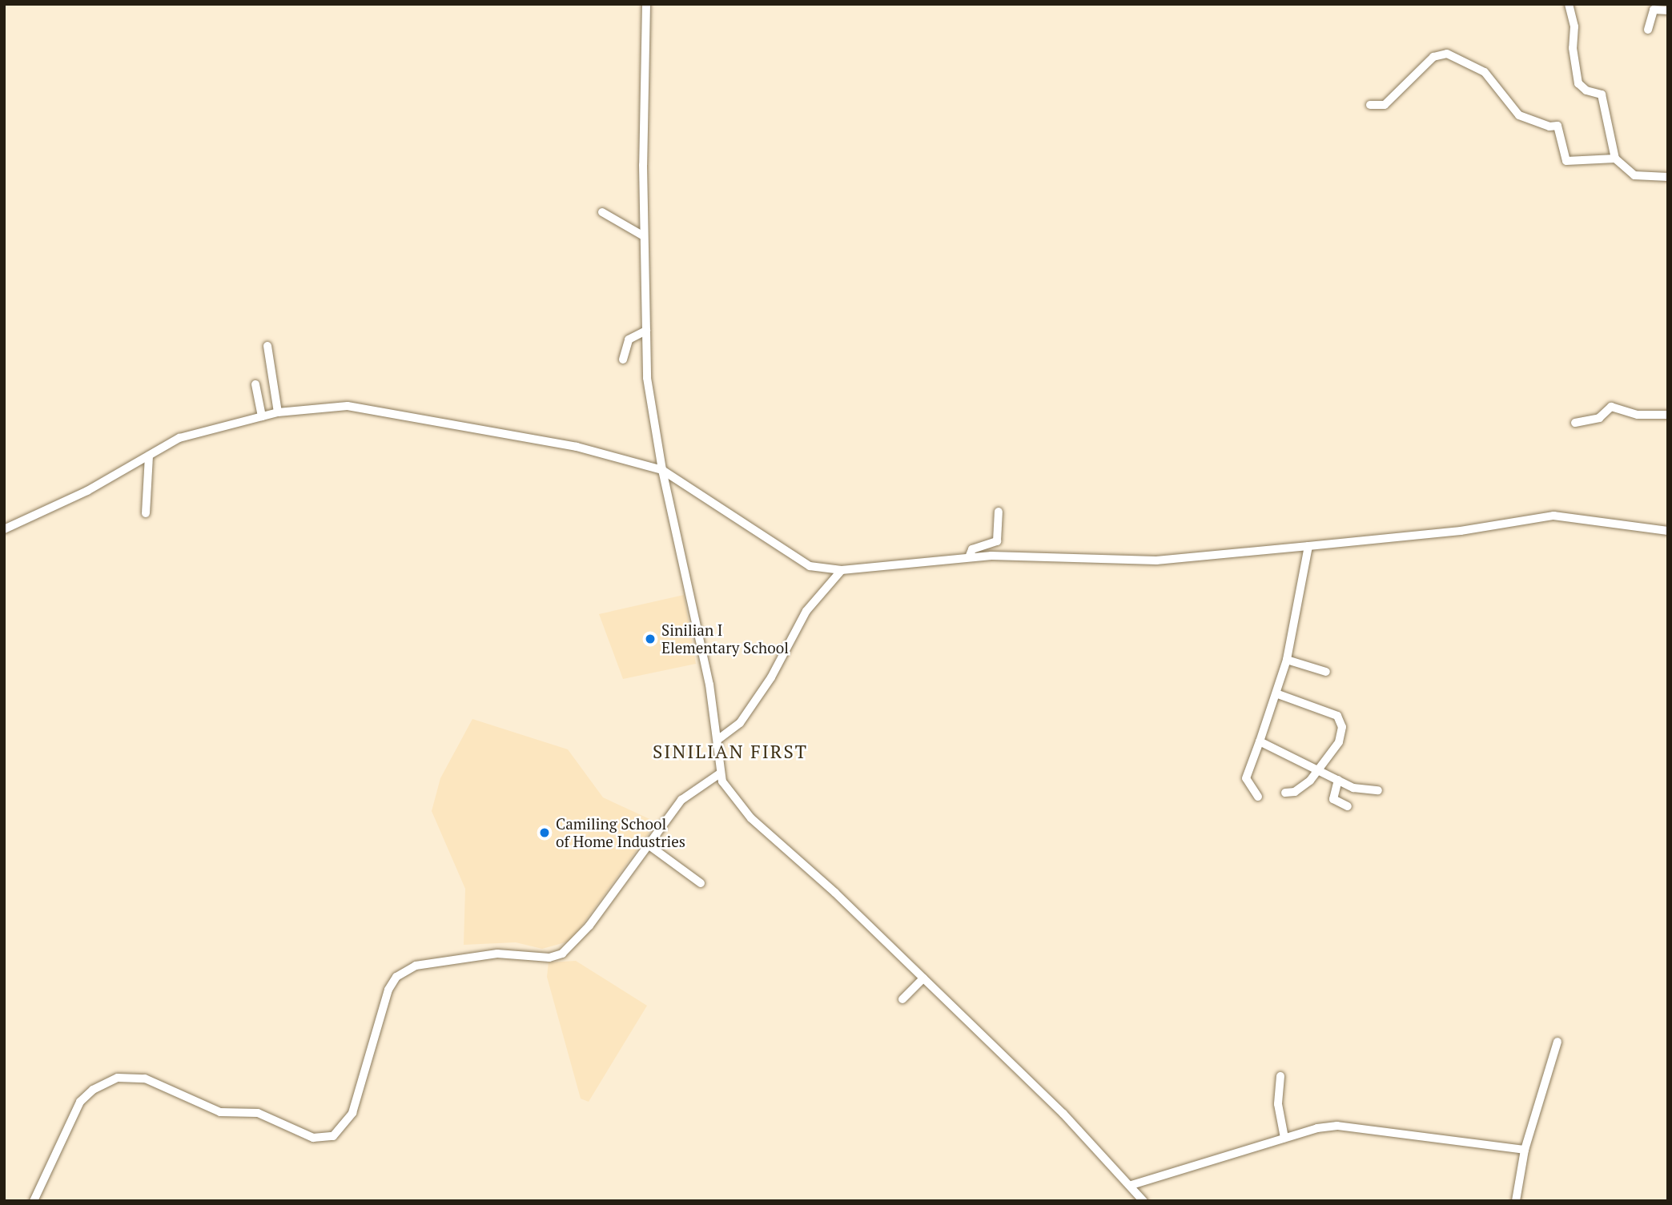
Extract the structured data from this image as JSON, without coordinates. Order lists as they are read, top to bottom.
{
  "districts": ["SINILIAN FIRST"],
  "places": ["Sinilian I Elementary School", "Camiling School of Home Industries"]
}
